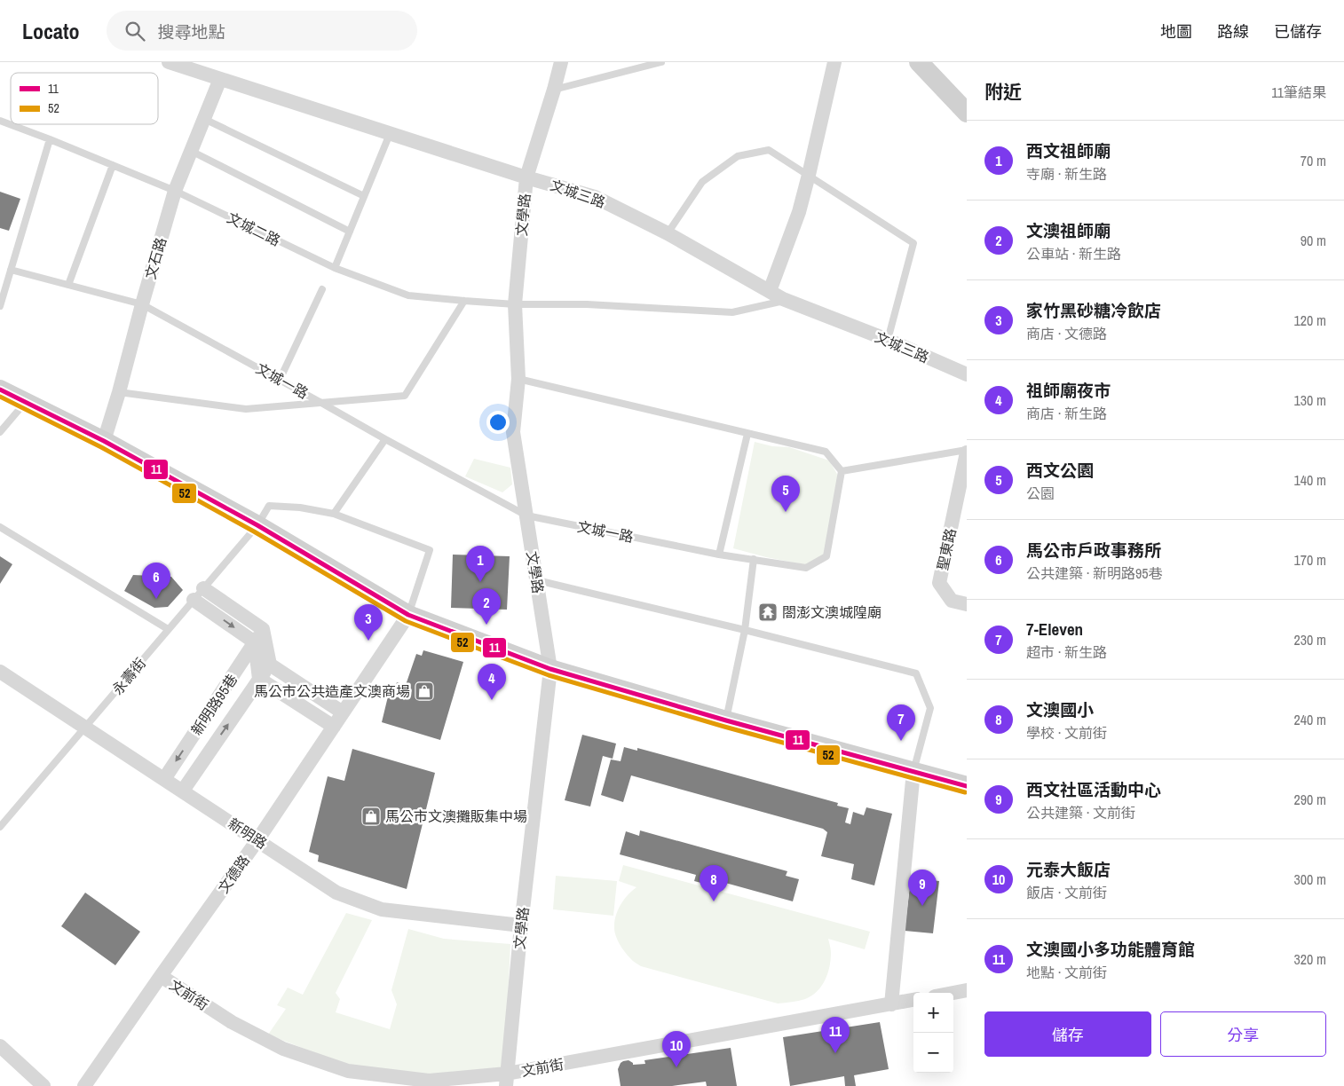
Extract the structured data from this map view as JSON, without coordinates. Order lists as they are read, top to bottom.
{
  "streets": {
    "street": [
      "文城三路",
      "文學路",
      "文石路",
      "聖東路",
      "新明路95巷",
      "新明路",
      "文德路",
      "文前街"
    ],
    "lane": ["文城二路", "文城一路", "永壽街"]
  },
  "crossings": [
    ["文城三路", "文學路"],
    ["文城三路", "文城二路"],
    ["文城三路", "文石路"],
    ["文學路", "文城二路"],
    ["文學路", "文城一路"],
    ["文學路", "新明路"],
    ["文學路", "文前街"],
    ["文城二路", "文石路"],
    ["文石路", "文城一路"],
    ["永壽街", "新明路"],
    ["新明路95巷", "新明路"],
    ["新明路", "文德路"],
    ["文德路", "文前街"]
  ],
  "places": {
    "temple": ["閤澎文澳城隍廟"],
    "shop": ["馬公市公共造產文澳商場", "馬公市文澳攤販集中場"]
  },
  "lines": ["transit line 11", "transit line 52"],
  "legend": ["11", "52"],
  "page": {
    "header": "Locato",
    "search": "搜尋地點",
    "nav": ["地圖", "路線", "已儲存"],
    "heading": ["附近", "11筆結果"],
    "list": [
      {
        "mark": "1",
        "name": "西文祖師廟",
        "note": "寺廟 · 新生路",
        "value": "70 m"
      },
      {
        "mark": "2",
        "name": "文澳祖師廟",
        "note": "公車站 · 新生路",
        "value": "90 m"
      },
      {
        "mark": "3",
        "name": "家竹黑砂糖冷飲店",
        "note": "商店 · 文德路",
        "value": "120 m"
      },
      {
        "mark": "4",
        "name": "祖師廟夜市",
        "note": "商店 · 新生路",
        "value": "130 m"
      },
      {
        "mark": "5",
        "name": "西文公園",
        "note": "公園",
        "value": "140 m"
      },
      {
        "mark": "6",
        "name": "馬公市戶政事務所",
        "note": "公共建築 · 新明路95巷",
        "value": "170 m"
      },
      {
        "mark": "7",
        "name": "7-Eleven",
        "note": "超市 · 新生路",
        "value": "230 m"
      },
      {
        "mark": "8",
        "name": "文澳國小",
        "note": "學校 · 文前街",
        "value": "240 m"
      },
      {
        "mark": "9",
        "name": "西文社區活動中心",
        "note": "公共建築 · 文前街",
        "value": "290 m"
      },
      {
        "mark": "10",
        "name": "元泰大飯店",
        "note": "飯店 · 文前街",
        "value": "300 m"
      },
      {
        "mark": "11",
        "name": "文澳國小多功能體育館",
        "note": "地點 · 文前街",
        "value": "320 m"
      }
    ],
    "pins": [
      "5",
      "1",
      "6",
      "2",
      "3",
      "4",
      "7",
      "8",
      "9",
      "11",
      "10"
    ],
    "map_buttons": ["+", "−"],
    "buttons": ["儲存", "分享"]
  }
}
